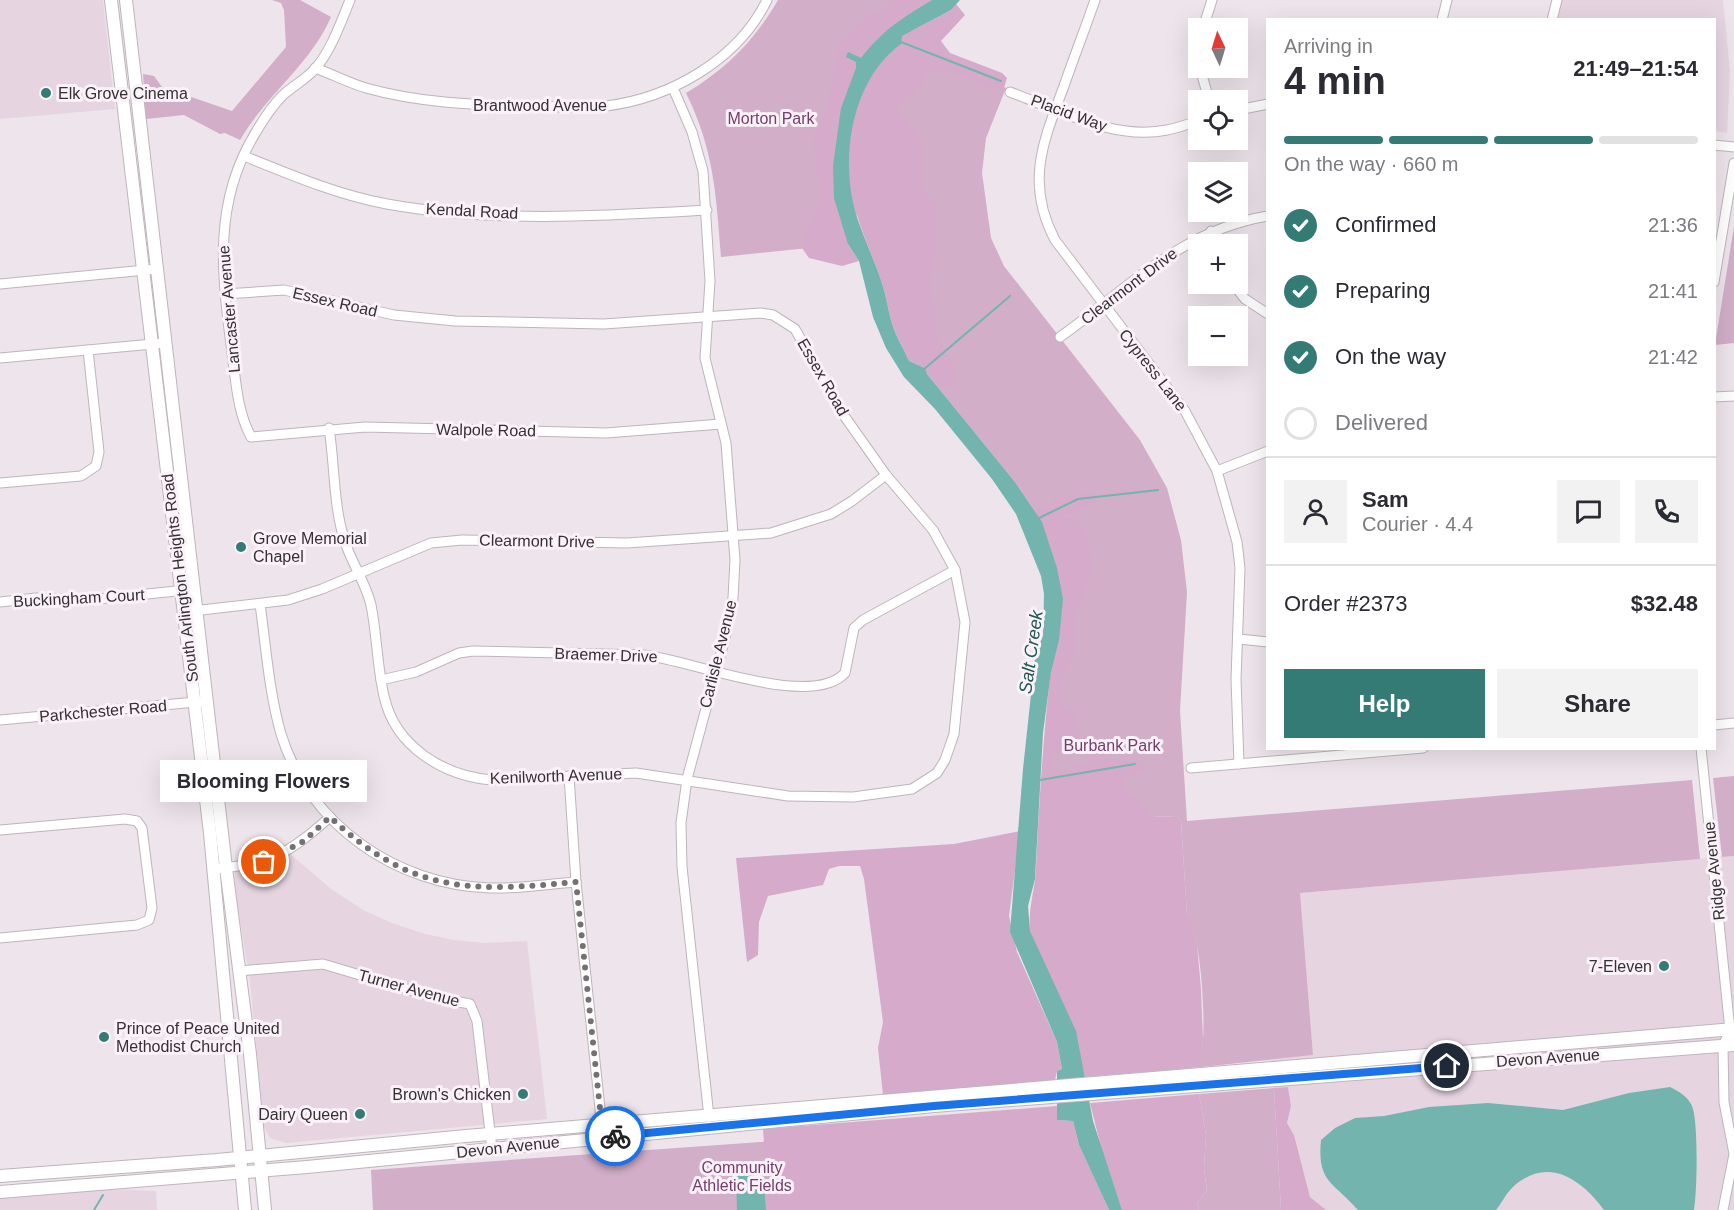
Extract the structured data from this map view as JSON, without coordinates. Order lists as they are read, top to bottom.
{
  "streets": {
    "main road": ["South Arlington Heights Road", "Devon Avenue"],
    "street": [
      "Brantwood Avenue",
      "Placid Way",
      "Kendal Road",
      "Clearmont Drive",
      "Essex Road",
      "Lancaster Avenue",
      "Cypress Lane",
      "Walpole Road",
      "Buckingham Court",
      "Carlisle Avenue",
      "Braemer Drive",
      "Parkchester Road",
      "Kenilworth Avenue",
      "Ridge Avenue",
      "Turner Avenue"
    ]
  },
  "crossings": [
    ["Brantwood Avenue", "Lancaster Avenue"],
    ["Brantwood Avenue", "Carlisle Avenue"],
    ["Placid Way", "Cypress Lane"],
    ["Kendal Road", "Lancaster Avenue"],
    ["Kendal Road", "Carlisle Avenue"],
    ["Clearmont Drive", "Essex Road"],
    ["Clearmont Drive", "Cypress Lane"],
    ["Clearmont Drive", "South Arlington Heights Road"],
    ["Clearmont Drive", "Carlisle Avenue"],
    ["Clearmont Drive", "Kenilworth Avenue"],
    ["Essex Road", "Lancaster Avenue"],
    ["Essex Road", "Carlisle Avenue"],
    ["Essex Road", "Braemer Drive"],
    ["Essex Road", "Kenilworth Avenue"],
    ["Lancaster Avenue", "Walpole Road"],
    ["Walpole Road", "Carlisle Avenue"],
    ["Walpole Road", "Kenilworth Avenue"],
    ["South Arlington Heights Road", "Buckingham Court"],
    ["South Arlington Heights Road", "Parkchester Road"],
    ["South Arlington Heights Road", "Turner Avenue"],
    ["South Arlington Heights Road", "Devon Avenue"],
    ["Carlisle Avenue", "Braemer Drive"],
    ["Carlisle Avenue", "Kenilworth Avenue"],
    ["Carlisle Avenue", "Devon Avenue"],
    ["Braemer Drive", "Kenilworth Avenue"],
    ["Turner Avenue", "Devon Avenue"]
  ],
  "water": ["Salt Creek"],
  "parks": ["Morton Park", "Burbank Park", "Community Athletic Fields"],
  "places": [
    "Elk Grove Cinema",
    "Grove Memorial Chapel",
    "Blooming Flowers",
    "7-Eleven",
    "Prince of Peace United Methodist Church",
    "Brown's Chicken",
    "Dairy Queen"
  ],
  "north": "top",
  "page": {
    "map_buttons": ["+", "−"],
    "heading": ["4 min", "Arriving in", "21:49–21:54"],
    "panel": [
      "Sam",
      "Courier · 4.4",
      "Order #2373",
      "$32.48"
    ],
    "bar": "On the way · 660 m",
    "list": [
      ["Confirmed", "21:36"],
      ["Preparing", "21:41"],
      ["On the way", "21:42"],
      "Delivered"
    ],
    "buttons": ["Help", "Share"],
    "bubble": "Blooming Flowers"
  }
}
